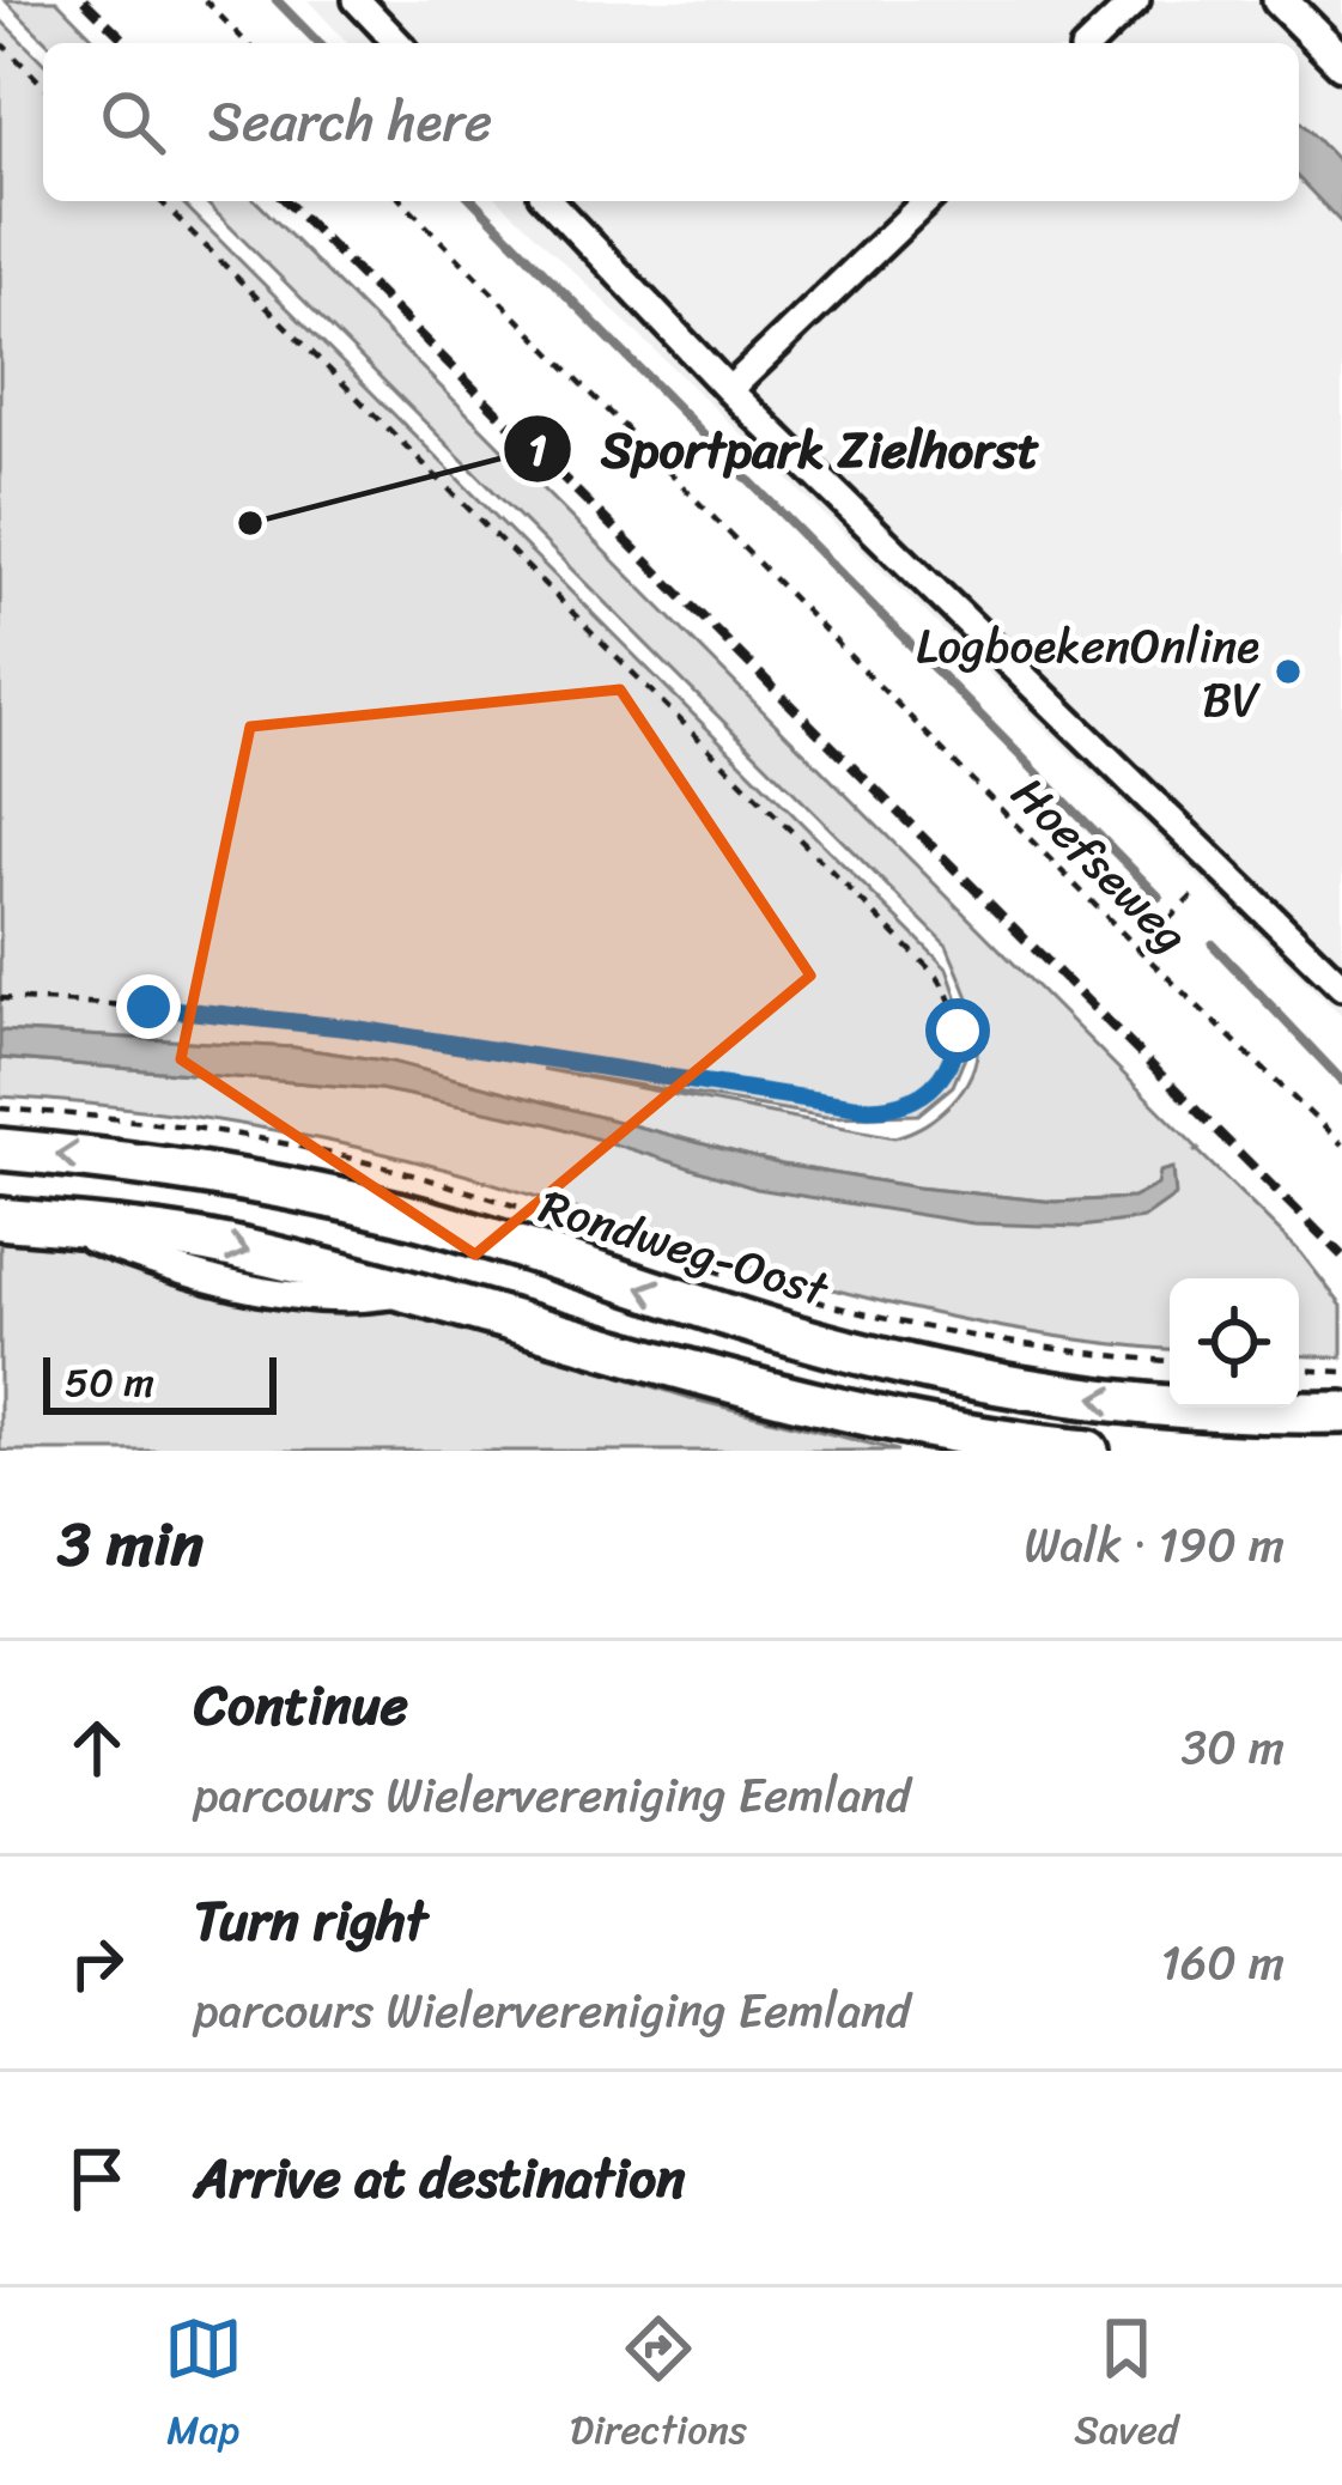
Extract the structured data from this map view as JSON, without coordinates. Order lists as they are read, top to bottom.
{
  "streets": {
    "main road": ["Rondweg-Oost"],
    "path": ["Hoefseweg"]
  },
  "places": ["Sportpark Zielhorst", "LogboekenOnline BV"],
  "scale_bar": "50 m",
  "page": {
    "search": "Search here",
    "scale": "50 m",
    "heading": ["3 min", "Walk · 190 m"],
    "list": [
      ["Continue", "parcours Wielervereniging Eemland", "30 m"],
      ["Turn right", "parcours Wielervereniging Eemland", "160 m"],
      "Arrive at destination"
    ],
    "nav": ["Map", "Directions", "Saved"]
  }
}
